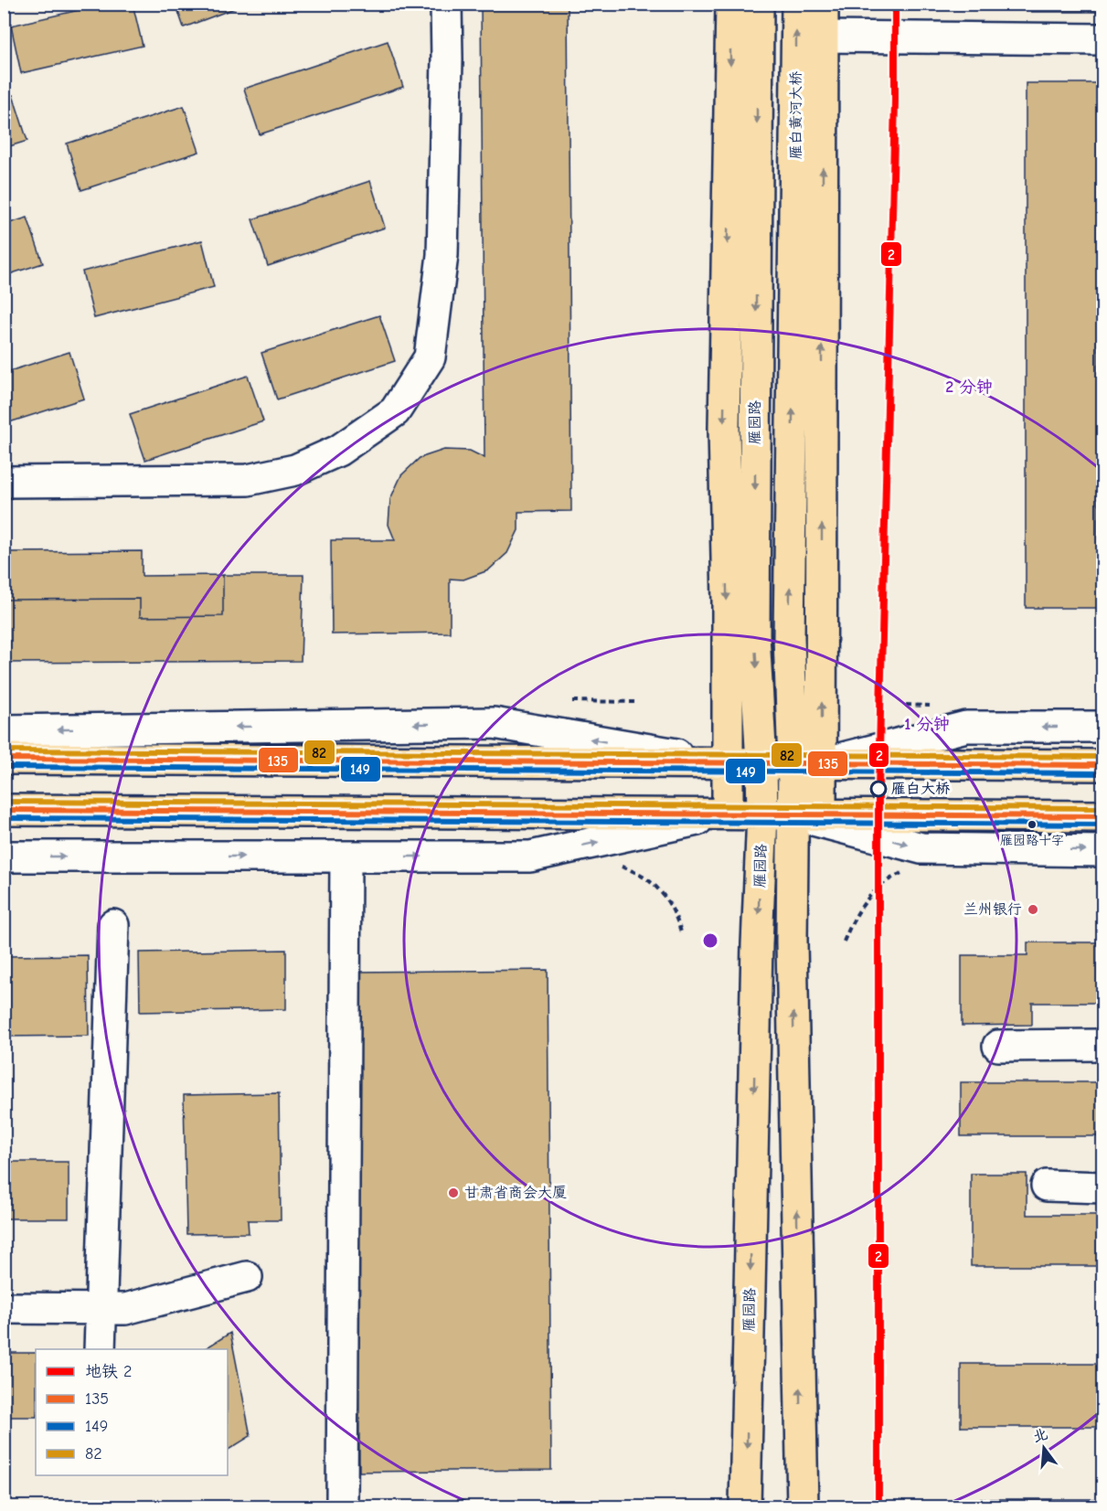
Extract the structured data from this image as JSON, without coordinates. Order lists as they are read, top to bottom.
{
  "streets": {
    "main road": ["雁白黄河大桥", "雁园路"]
  },
  "places": [
    "雁白大桥",
    "雁园路十字",
    "兰州银行",
    "甘肃省商会大厦"
  ],
  "lines": [
    "metro line 2",
    "transit line 82",
    "transit line 135",
    "transit line 149"
  ],
  "legend": [
    "地铁 2",
    "135",
    "149",
    "82"
  ],
  "north": "top",
  "rings": ["2 分钟", "1 分钟"]
}
